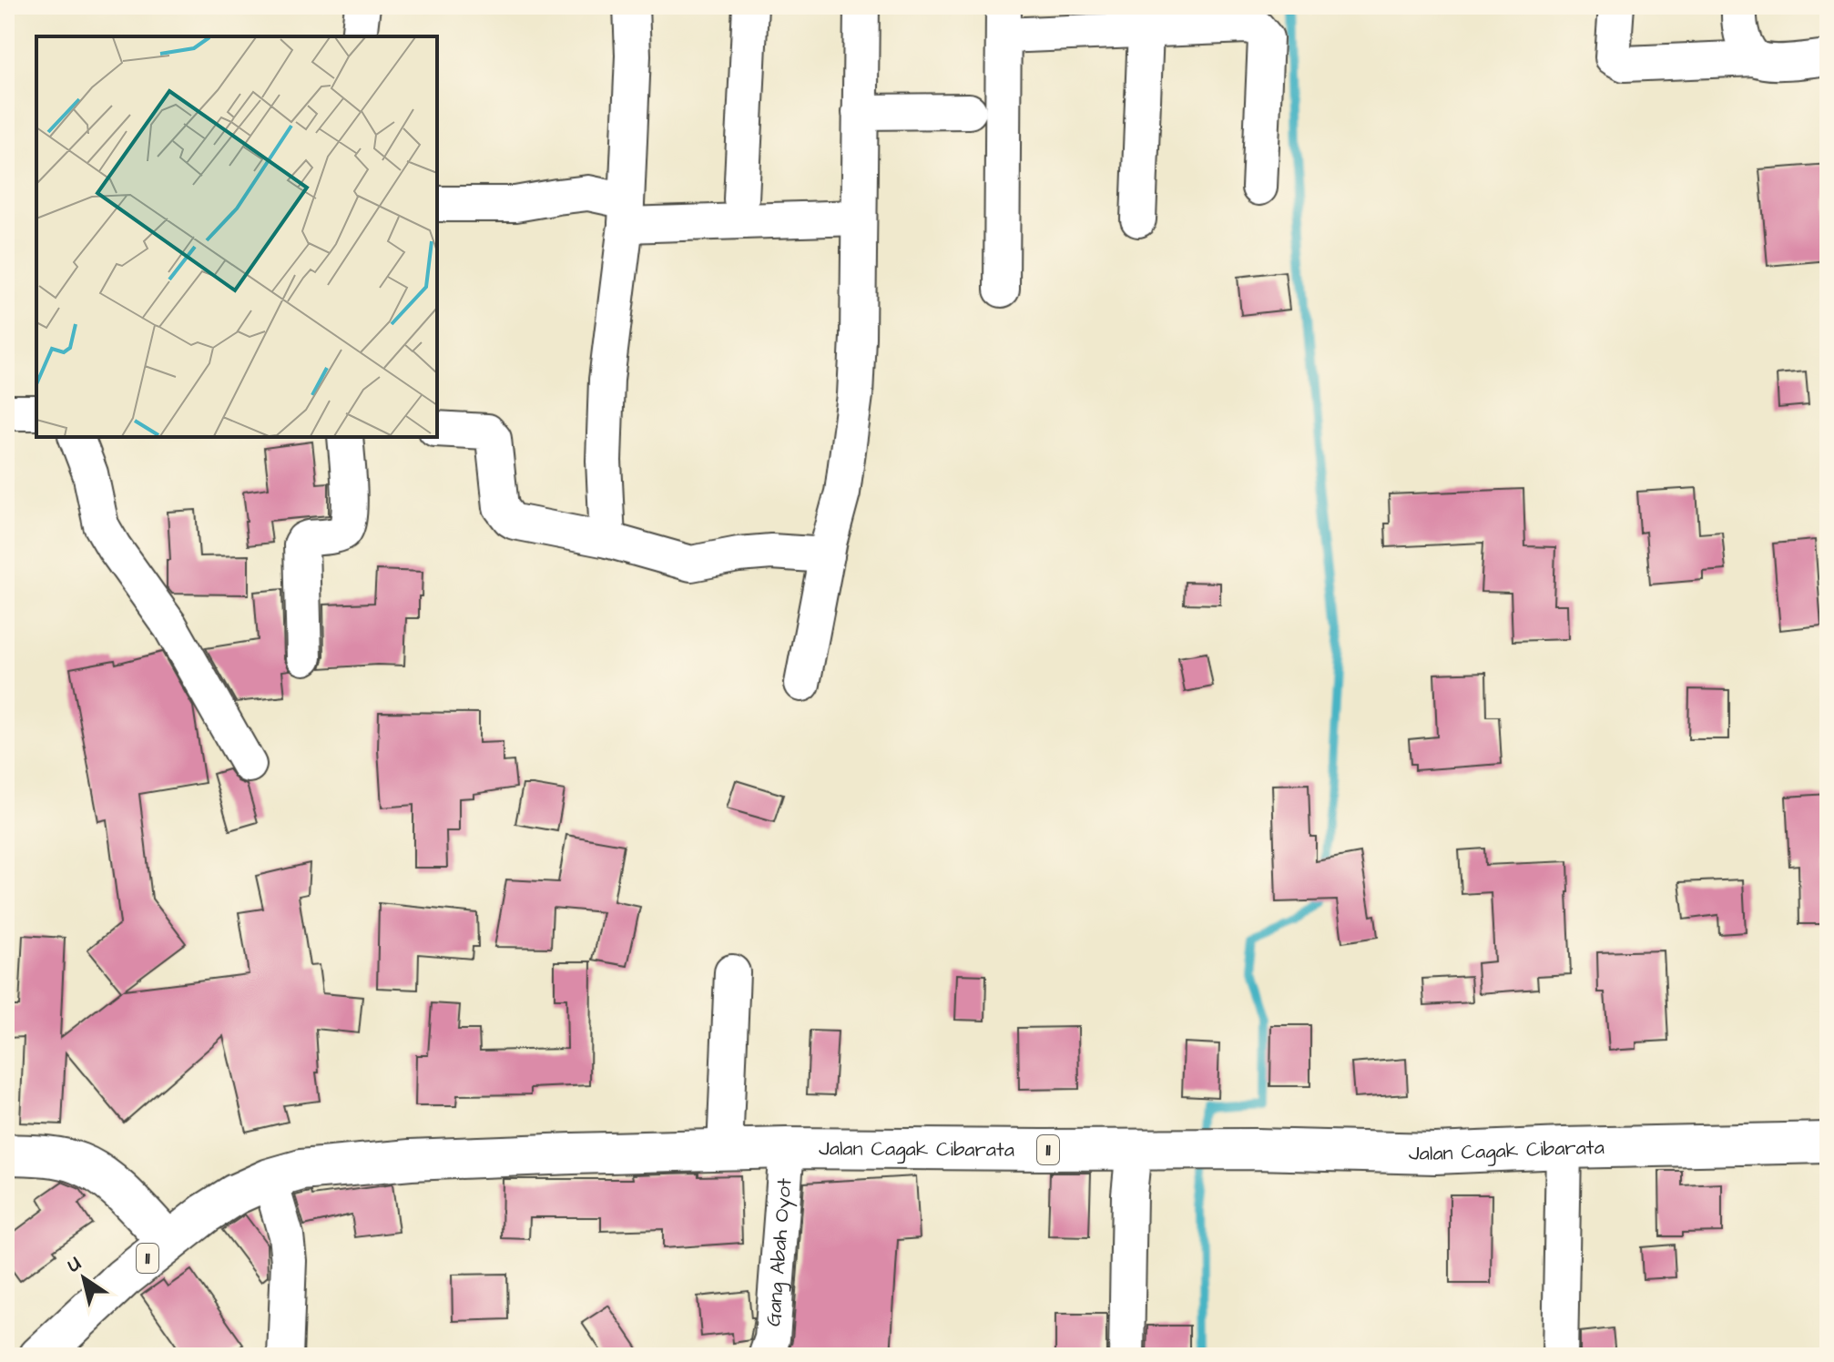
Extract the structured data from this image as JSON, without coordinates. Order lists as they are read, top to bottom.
{
  "streets": {
    "main road": ["Jalan Cagak Cibarata", "11"],
    "street": ["Gang Abah Oyot"]
  },
  "crossings": [
    ["Jalan Cagak Cibarata", "11"],
    ["Jalan Cagak Cibarata", "Gang Abah Oyot"]
  ],
  "north": "top left"
}
